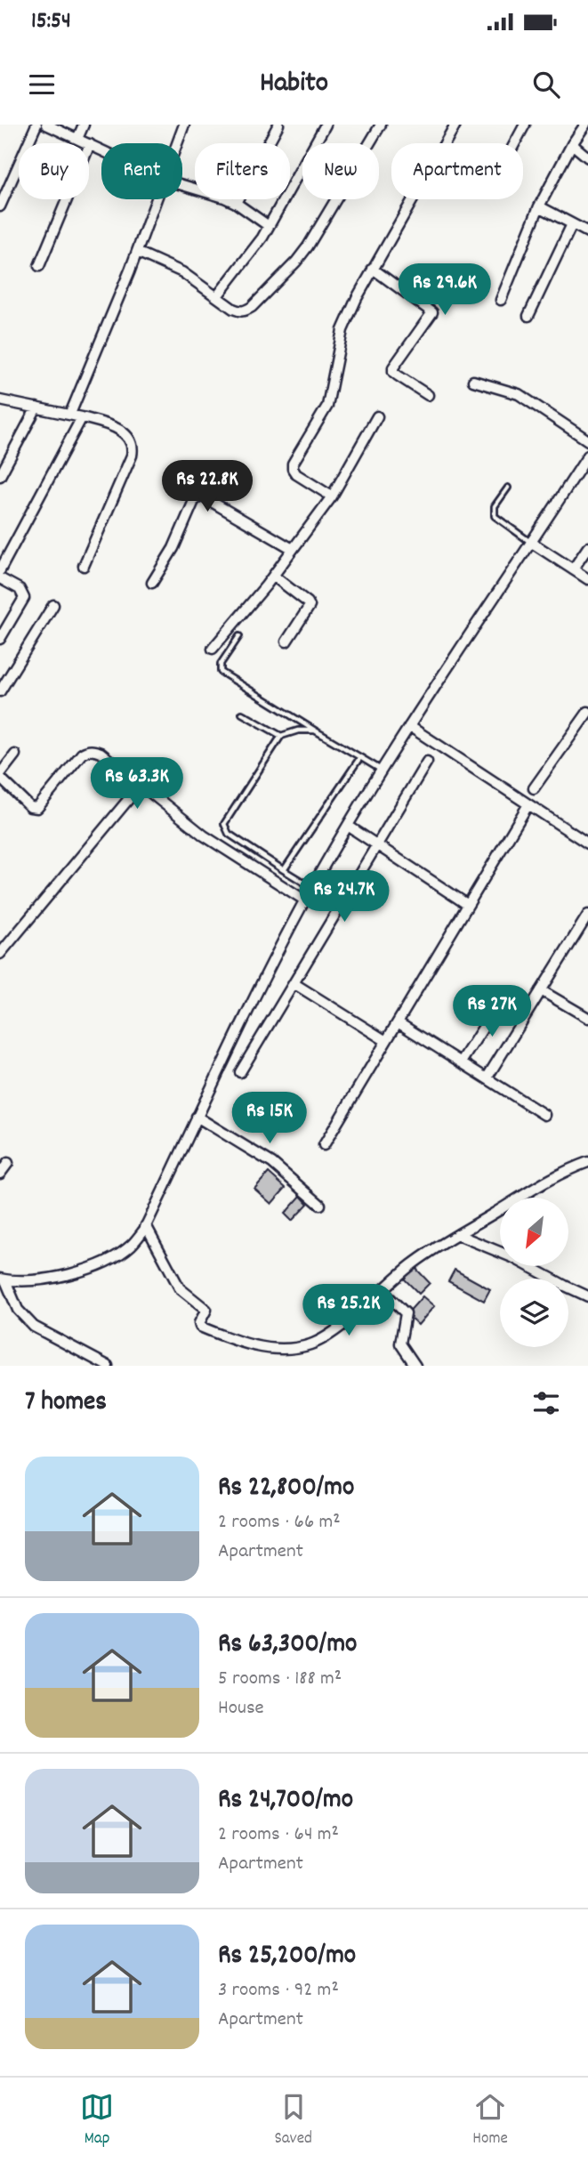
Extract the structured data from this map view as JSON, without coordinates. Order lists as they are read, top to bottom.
{
  "north": "bottom left",
  "page": {
    "status": "15:54",
    "header": "Habito",
    "chip": [
      "Buy",
      "Rent",
      "Filters",
      "New",
      "Apartment"
    ],
    "price": [
      "Rs 29.6K",
      "Rs 22.8K",
      "Rs 63.3K",
      "Rs 24.7K",
      "Rs 27K",
      "Rs 15K",
      "Rs 25.2K"
    ],
    "heading": "7 homes",
    "list": [
      {
        "name": "Rs 22,800/mo",
        "note": "2 rooms · 66 m² · Apartment"
      },
      {
        "name": "Rs 63,300/mo",
        "note": "5 rooms · 188 m² · House"
      },
      {
        "name": "Rs 24,700/mo",
        "note": "2 rooms · 64 m² · Apartment"
      },
      {
        "name": "Rs 25,200/mo",
        "note": "3 rooms · 92 m² · Apartment"
      }
    ],
    "tabs": ["Map", "Saved", "Home"]
  }
}
